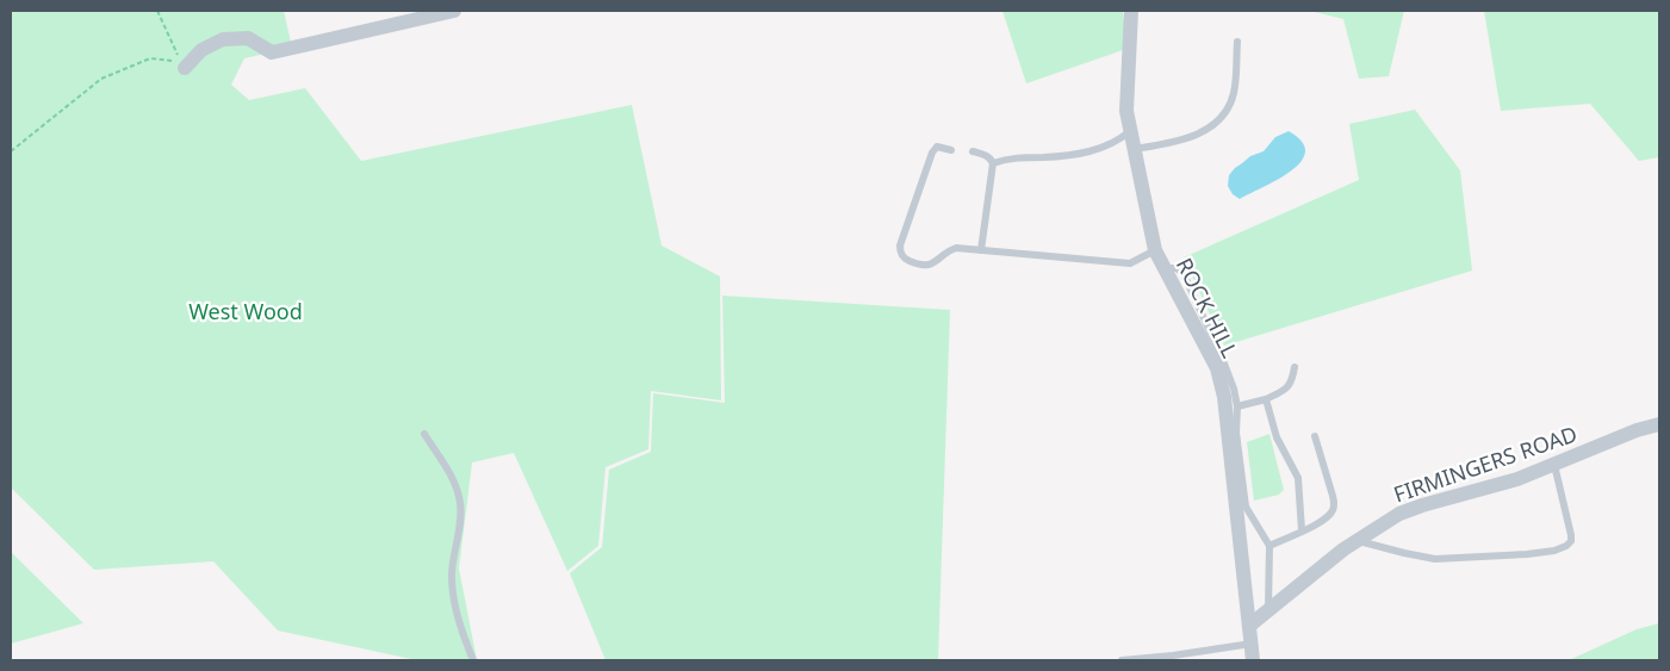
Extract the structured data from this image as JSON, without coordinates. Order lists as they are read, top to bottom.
{
  "streets": {
    "street": ["ROCK HILL", "FIRMINGERS ROAD"]
  },
  "crossings": [
    ["ROCK HILL", "FIRMINGERS ROAD"]
  ],
  "parks": ["West Wood"]
}
